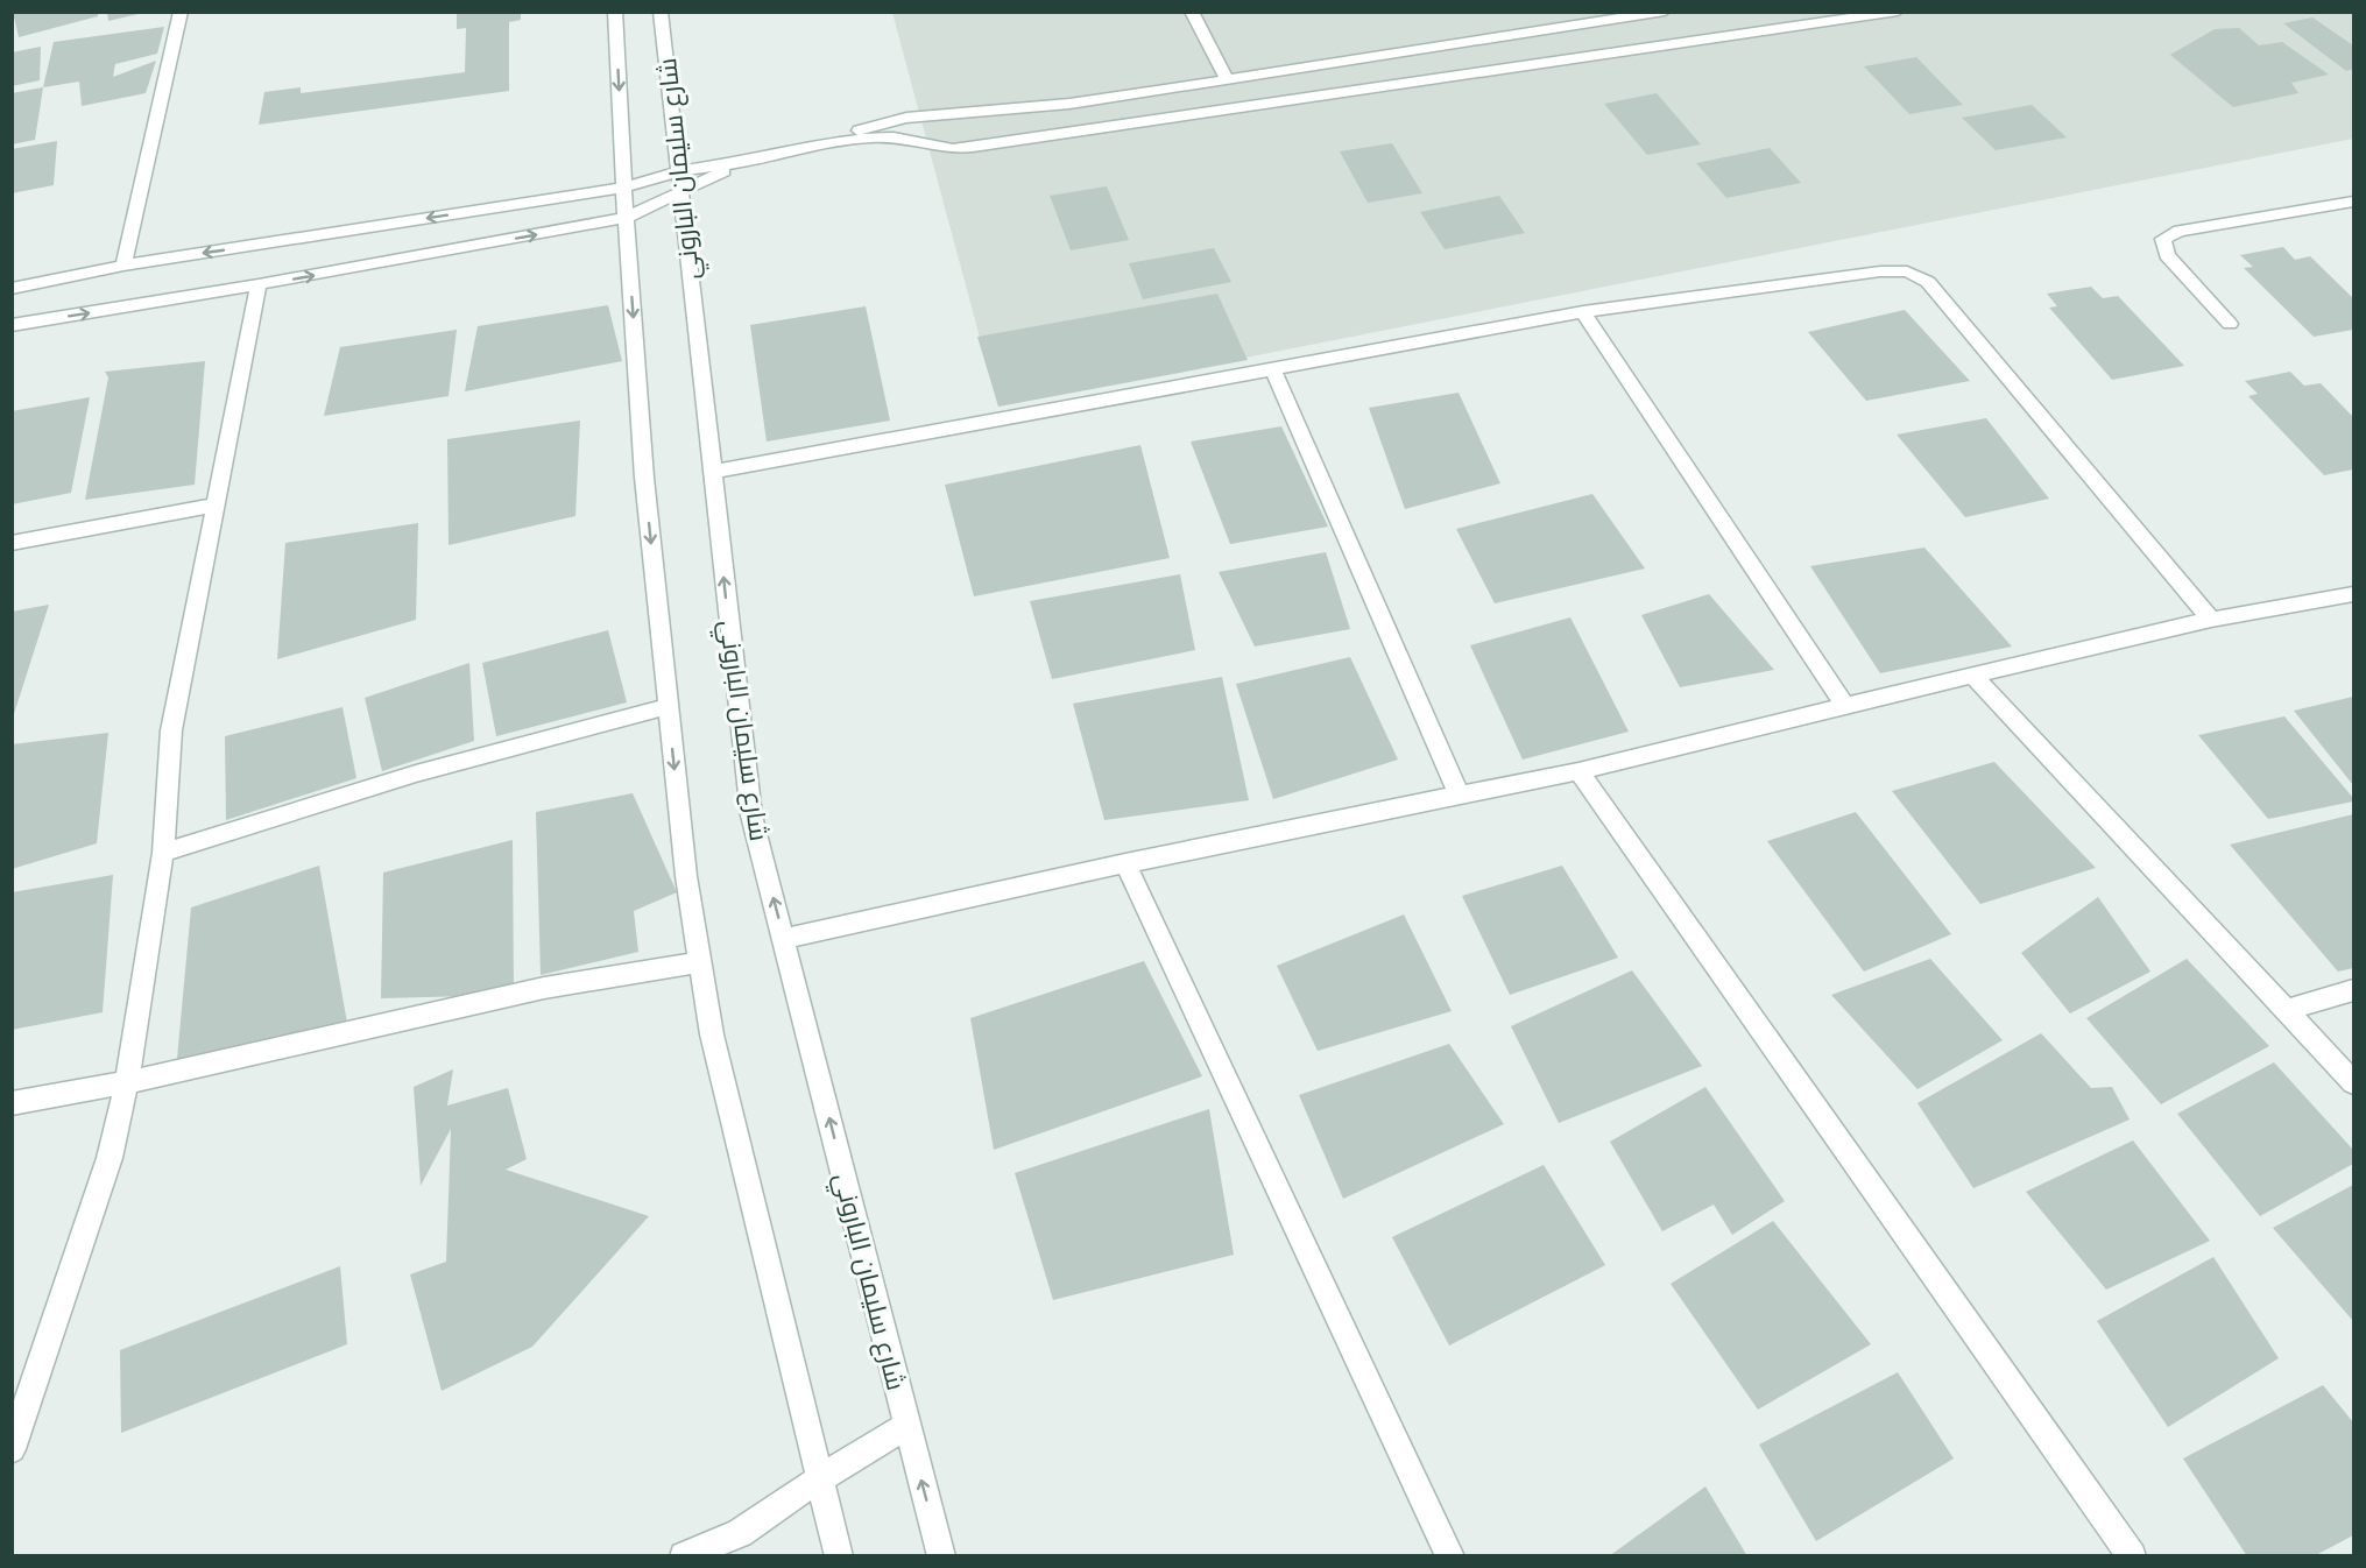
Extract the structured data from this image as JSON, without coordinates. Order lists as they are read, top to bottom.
{
  "streets": {
    "street": ["شارع سليمان الباروني"]
  }
}
